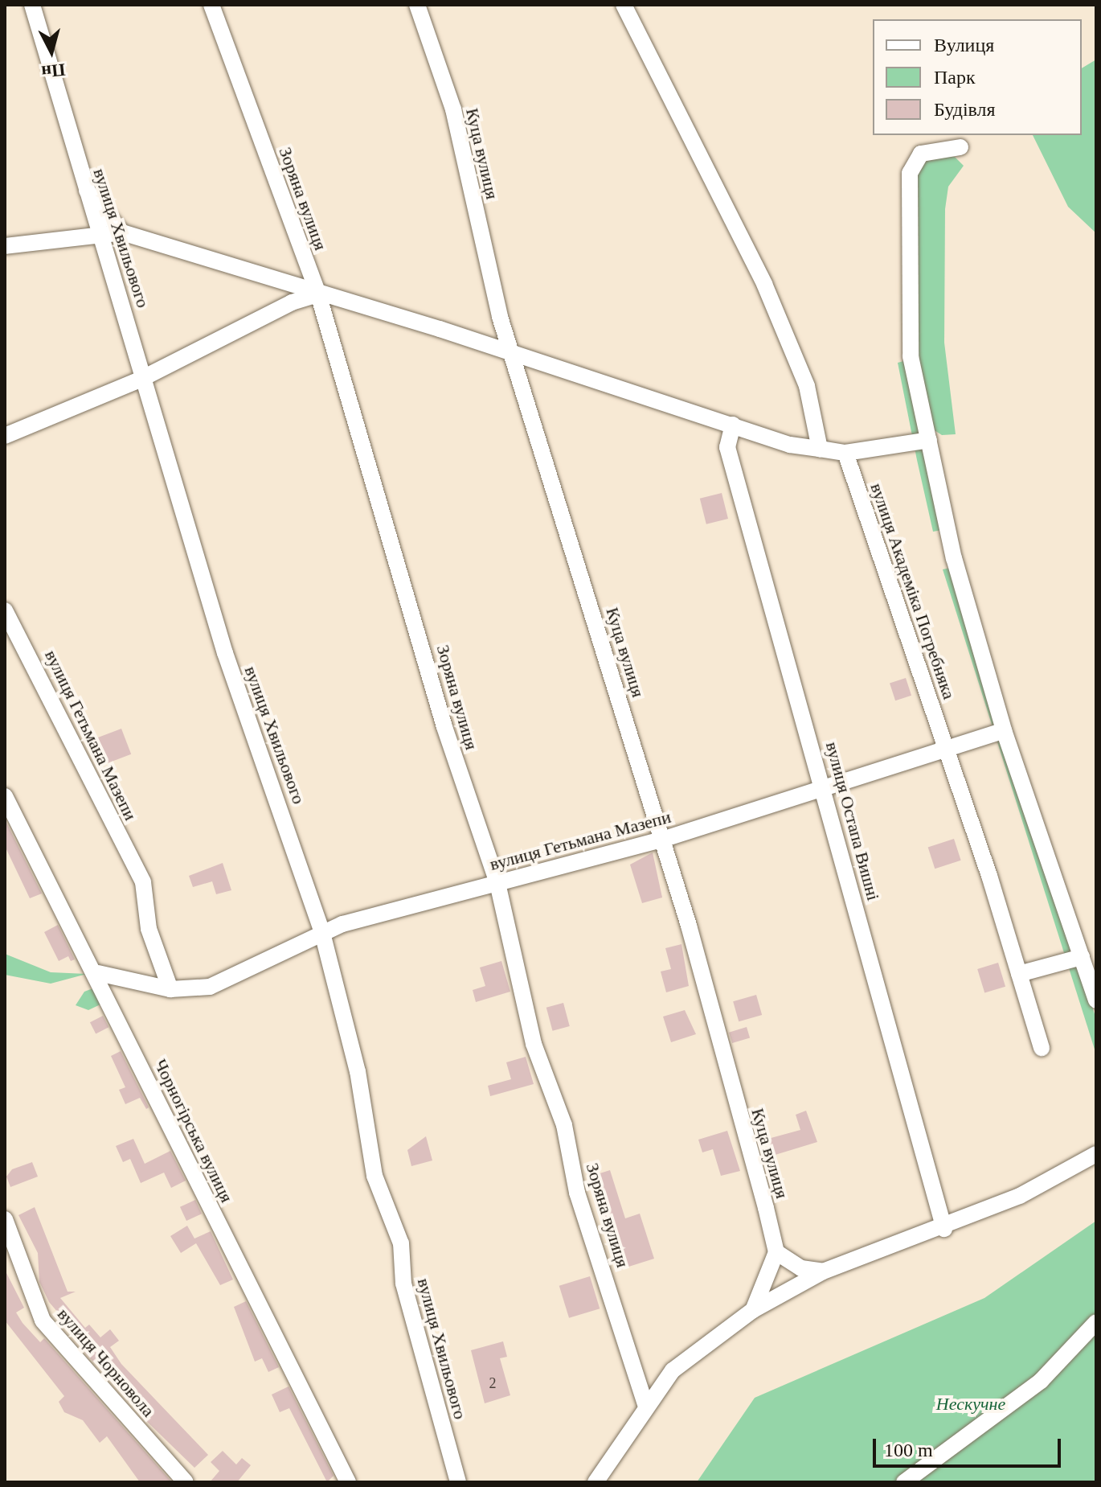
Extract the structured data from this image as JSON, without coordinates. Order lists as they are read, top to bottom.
{
  "streets": {
    "street": [
      "Куца вулиця",
      "Зоряна вулиця",
      "вулиця Хвильового",
      "вулиця Академіка Погребняка",
      "вулиця Гетьмана Мазепи",
      "вулиця Остапа Вишні",
      "Чорногірська вулиця",
      "вулиця Чорновола"
    ]
  },
  "crossings": [
    ["Куца вулиця", "вулиця Гетьмана Мазепи"],
    ["Зоряна вулиця", "вулиця Гетьмана Мазепи"],
    ["вулиця Хвильового", "вулиця Гетьмана Мазепи"],
    ["вулиця Академіка Погребняка", "вулиця Гетьмана Мазепи"],
    ["вулиця Гетьмана Мазепи", "вулиця Остапа Вишні"],
    ["вулиця Гетьмана Мазепи", "Чорногірська вулиця"]
  ],
  "parks": ["Нескучне"],
  "house_numbers": ["2"],
  "legend": ["Вулиця", "Парк", "Будівля"],
  "scale_bar": "100 m",
  "north": "bottom"
}
